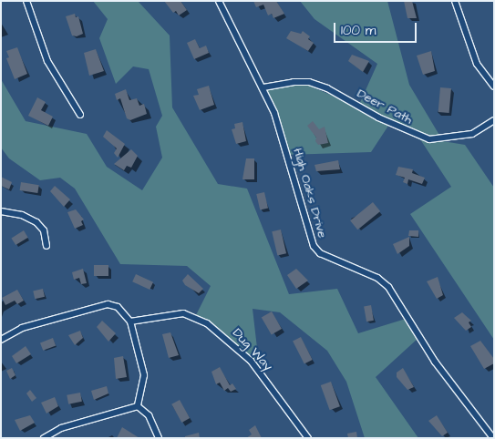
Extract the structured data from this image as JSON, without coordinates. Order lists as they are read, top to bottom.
{
  "streets": {
    "street": ["Deer Path", "High Oaks Drive", "Dug Way"]
  },
  "crossings": [
    ["Deer Path", "High Oaks Drive"]
  ],
  "scale_bar": "100 m"
}
